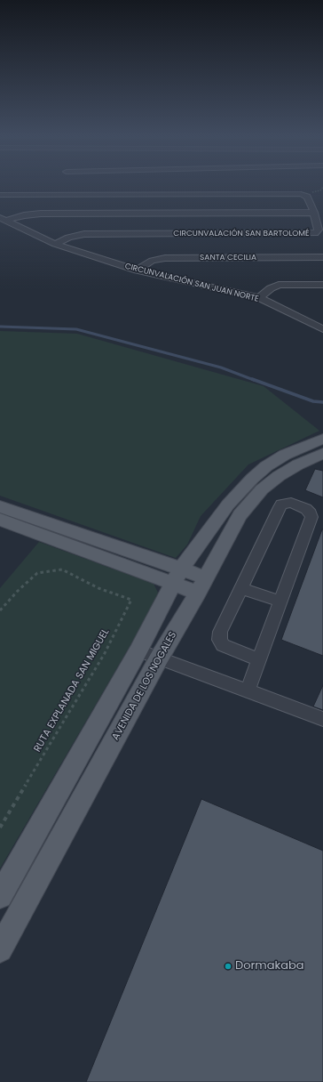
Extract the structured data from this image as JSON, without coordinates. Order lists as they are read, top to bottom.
{
  "streets": {
    "main road": ["AVENIDA DE LOS NOGALES"],
    "street": ["CIRCUNVALACIÓN SAN BARTOLOMÉ", "SANTA CECILIA", "CIRCUNVALACIÓN SAN JUAN NORTE"],
    "path": ["RUTA EXPLANADA SAN MIGUEL"]
  },
  "crossings": [
    ["CIRCUNVALACIÓN SAN BARTOLOMÉ", "CIRCUNVALACIÓN SAN JUAN NORTE"],
    ["SANTA CECILIA", "CIRCUNVALACIÓN SAN JUAN NORTE"]
  ],
  "places": ["Dormakaba"]
}
